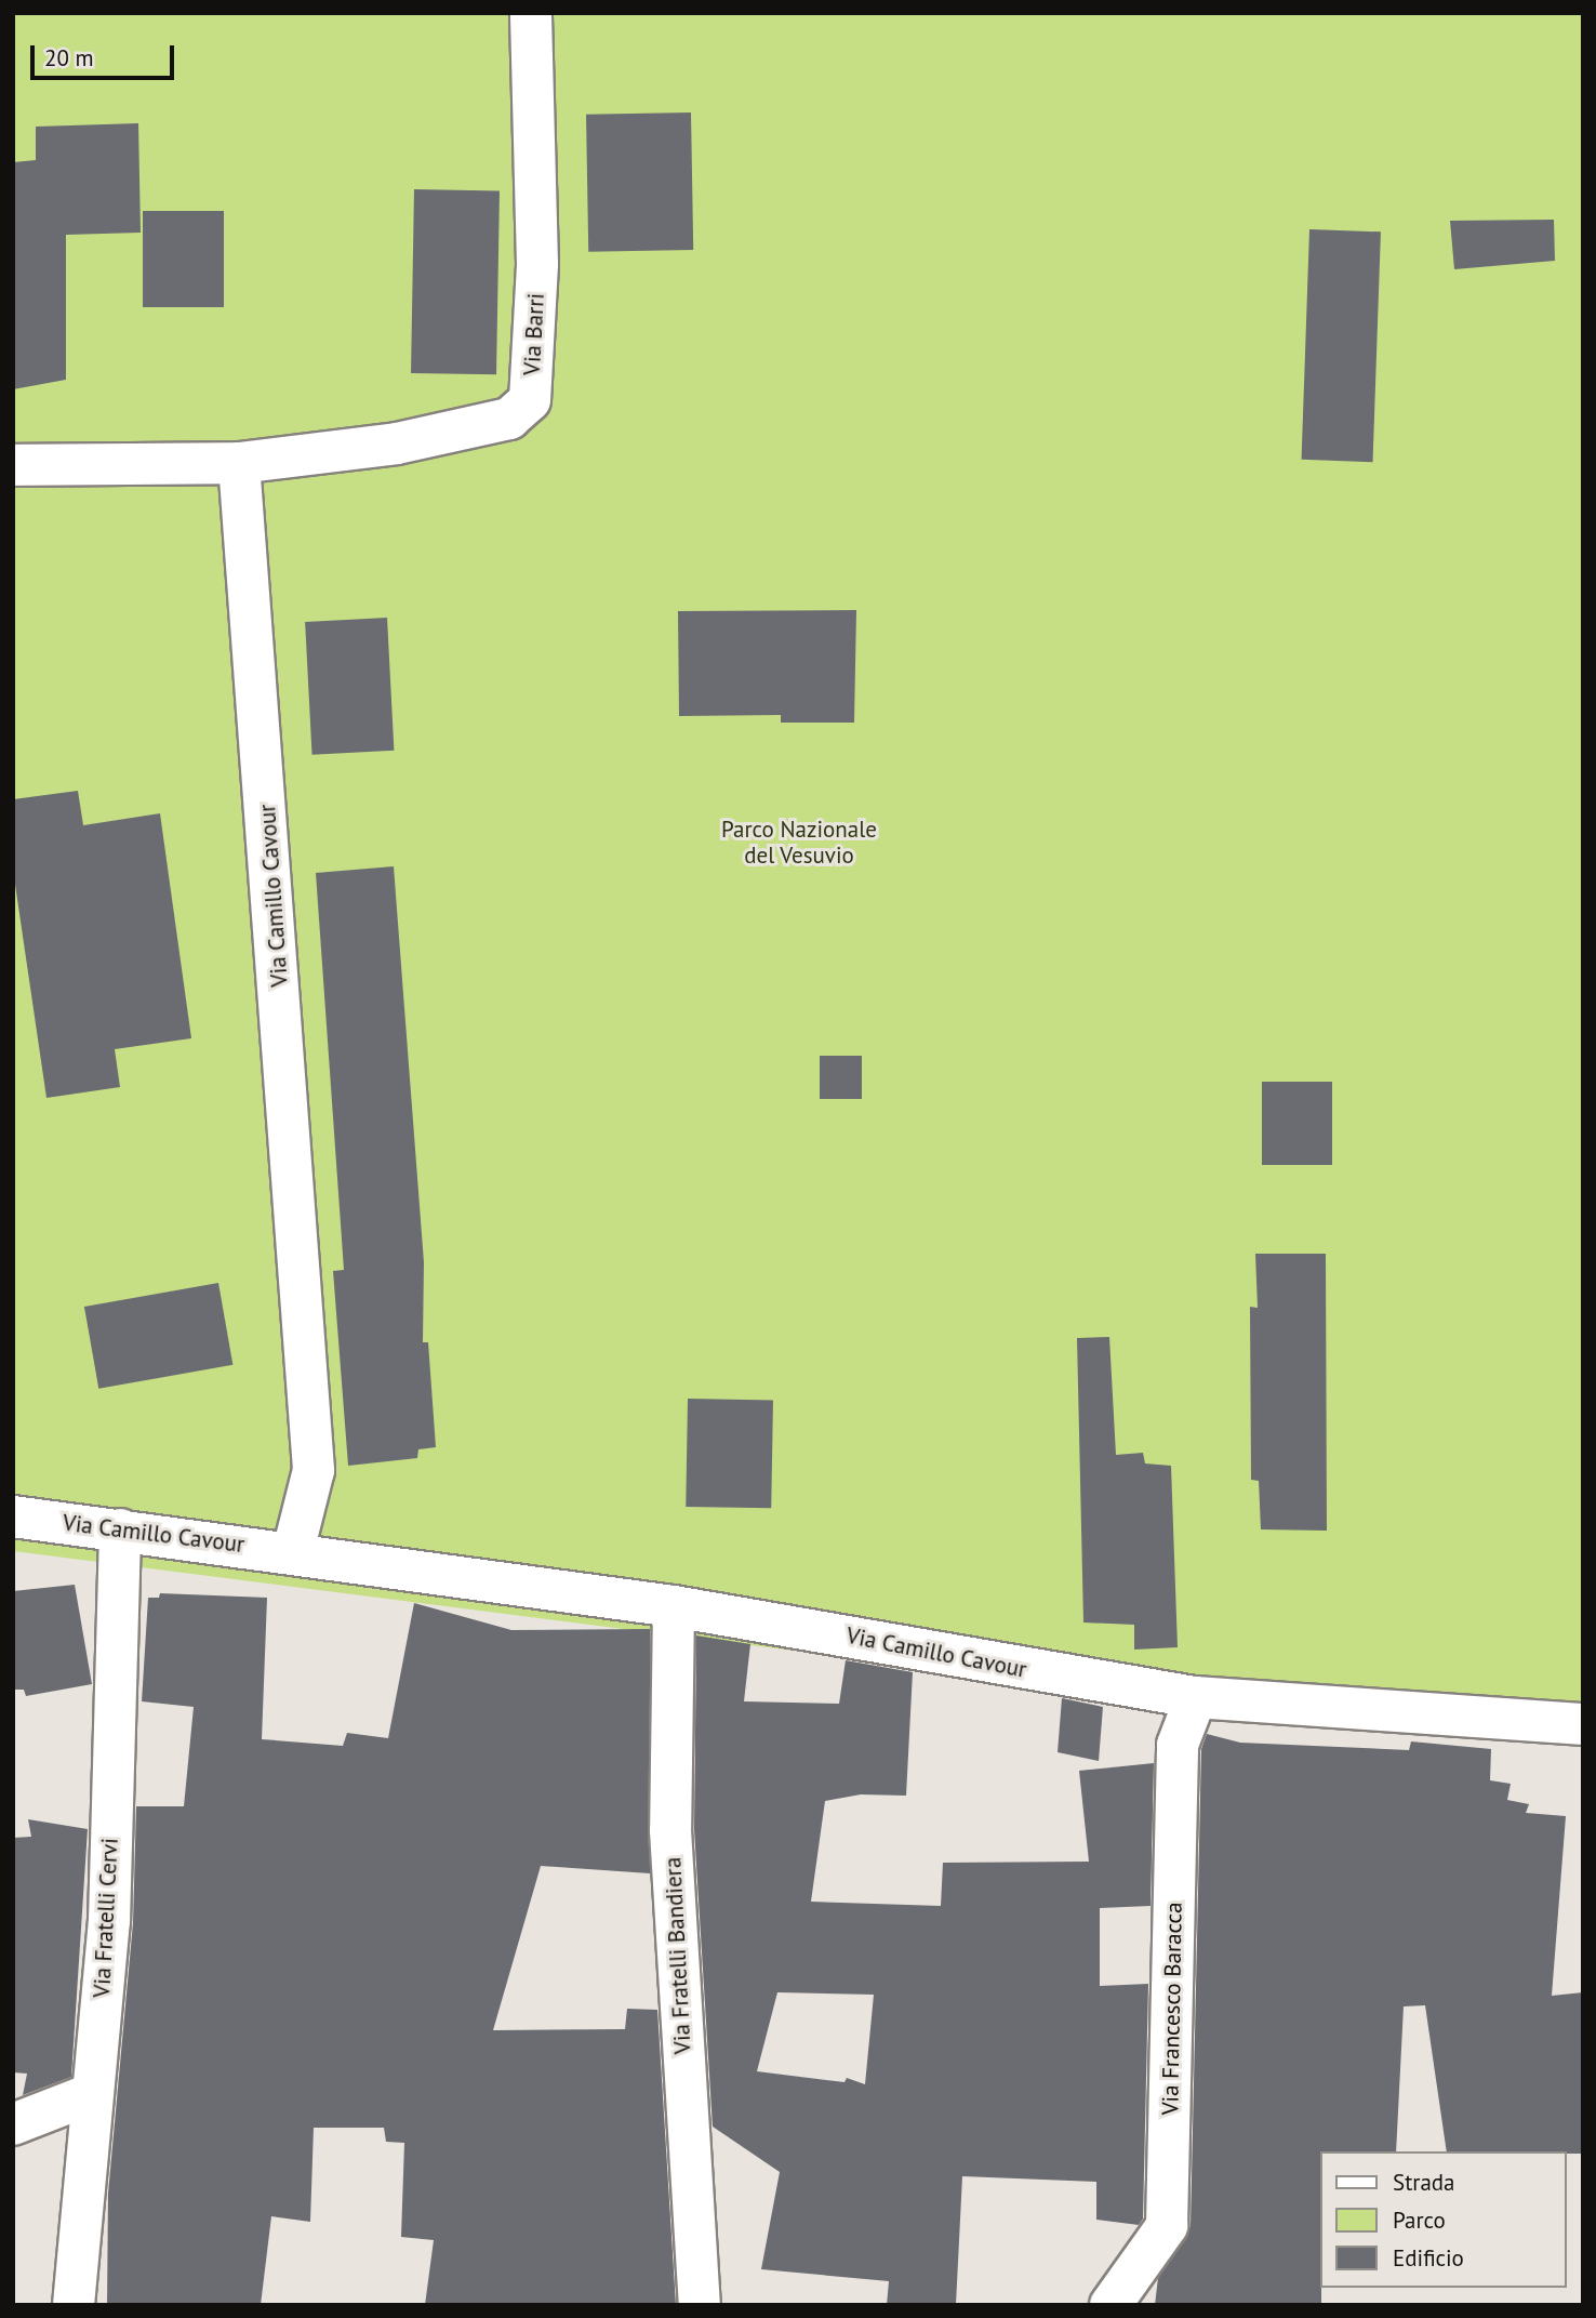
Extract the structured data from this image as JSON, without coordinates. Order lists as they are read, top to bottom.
{
  "streets": {
    "street": [
      "Via Barri",
      "Via Camillo Cavour",
      "Via Fratelli Cervi",
      "Via Fratelli Bandiera",
      "Via Francesco Baracca"
    ]
  },
  "crossings": [
    ["Via Barri", "Via Camillo Cavour"],
    ["Via Camillo Cavour", "Via Fratelli Cervi"],
    ["Via Camillo Cavour", "Via Fratelli Bandiera"],
    ["Via Camillo Cavour", "Via Francesco Baracca"]
  ],
  "parks": ["Parco Nazionale del Vesuvio"],
  "legend": ["Strada", "Parco", "Edificio"],
  "scale_bar": "20 m"
}
